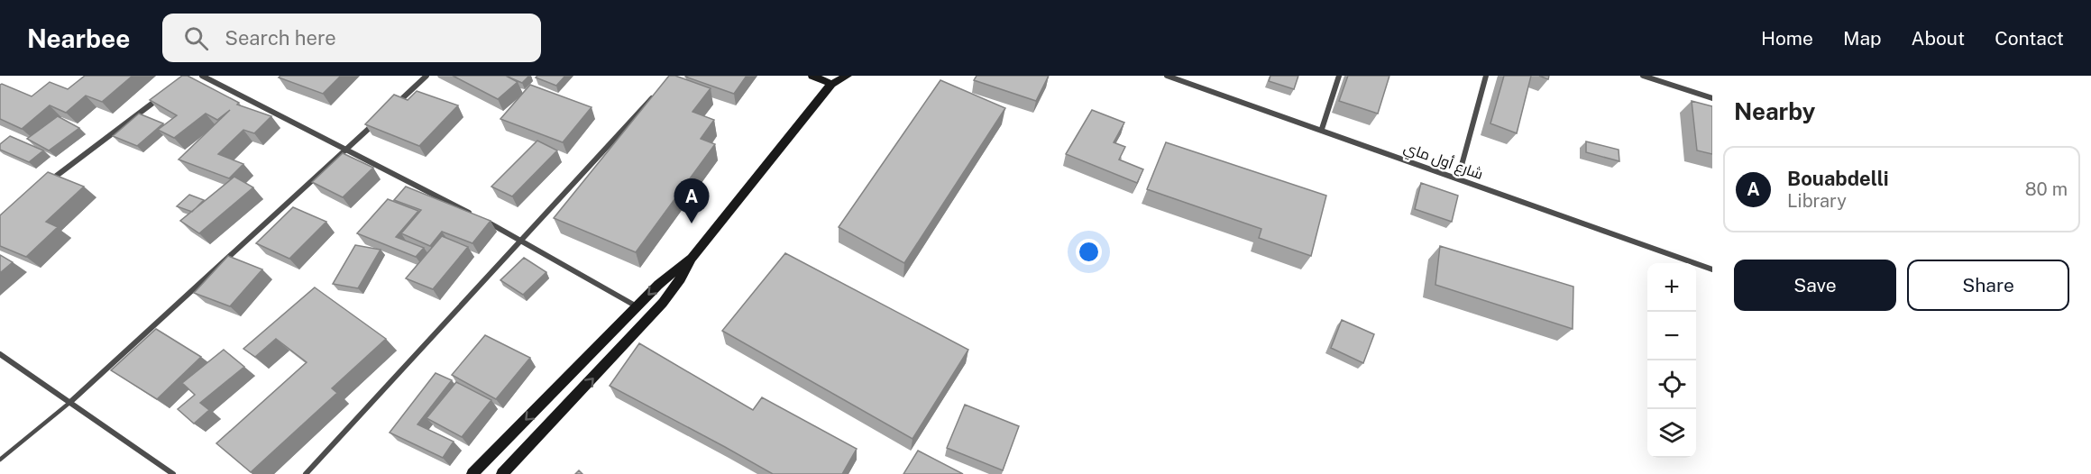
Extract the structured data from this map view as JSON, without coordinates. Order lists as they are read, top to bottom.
{
  "streets": {
    "street": ["شارع أول ماي"]
  },
  "page": {
    "header": "Nearbee",
    "search": "Search here",
    "nav": [
      "Home",
      "Map",
      "About",
      "Contact"
    ],
    "heading": "Nearby",
    "list": [
      {
        "mark": "A",
        "name": "Bouabdelli",
        "note": "Library",
        "value": "80 m"
      }
    ],
    "pins": "A",
    "buttons": ["Save", "Share"],
    "map_buttons": ["+", "−"]
  }
}
